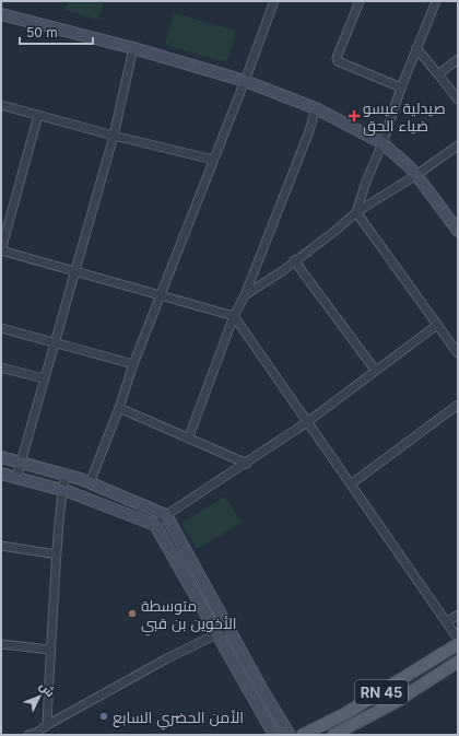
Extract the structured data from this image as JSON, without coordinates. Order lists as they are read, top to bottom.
{
  "streets": {
    "main road": ["RN 45"]
  },
  "places": {
    "health": ["صيدلية عيسو ضياء الحق"],
    "other": ["متوسطة الأخوين بن قبي", "الأمن الحضري السابع"]
  },
  "scale_bar": "50 m",
  "north": "top right"
}
